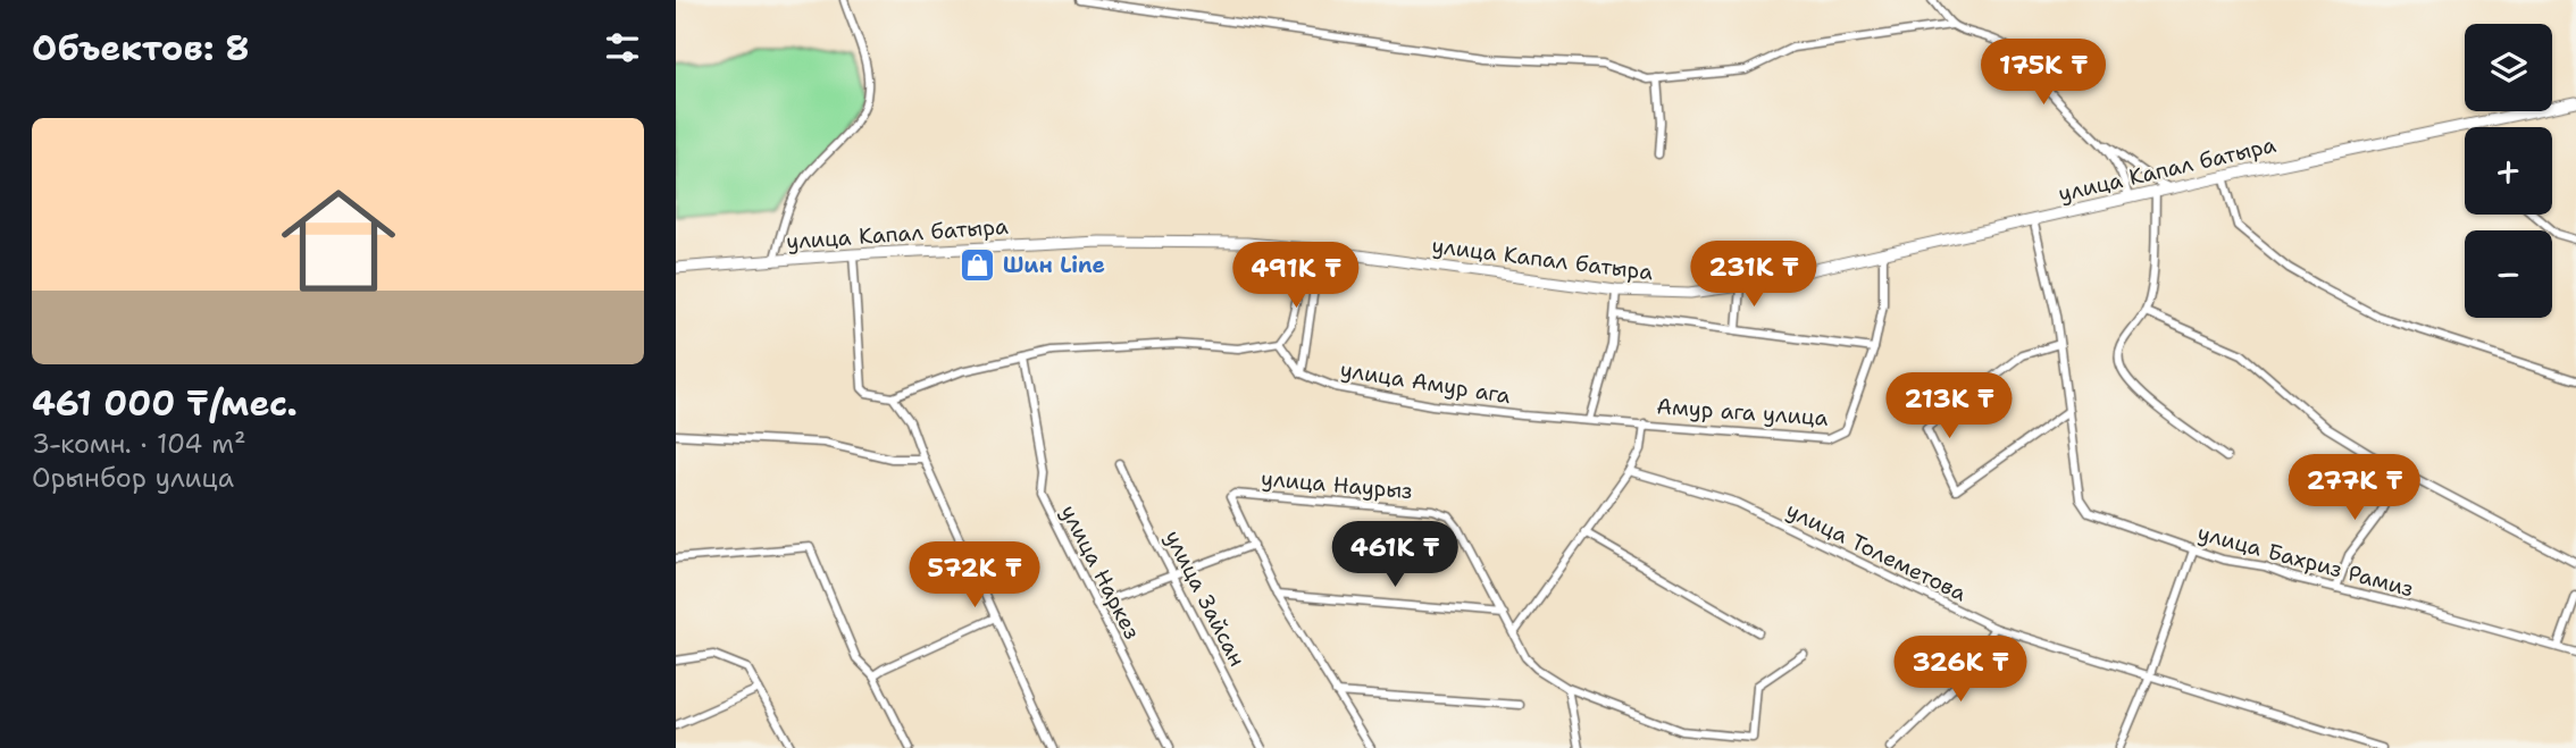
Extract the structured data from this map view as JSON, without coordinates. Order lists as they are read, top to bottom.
{
  "streets": {
    "main road": ["улица Капал батыра"],
    "street": [
      "улица Амур ага",
      "Амур ага улица",
      "улица Наурыз",
      "улица Толеметова",
      "улица Бахриз Рамиз",
      "улица Наркез",
      "улица Зайсан"
    ]
  },
  "crossings": [
    ["улица Капал батыра", "улица Бахриз Рамиз"],
    ["улица Амур ага", "Амур ага улица"]
  ],
  "places": {
    "shop": ["Шин Line"]
  },
  "page": {
    "heading": "Объектов: 8",
    "map_buttons": ["+", "−"],
    "price": [
      "175K ₸",
      "231K ₸",
      "491K ₸",
      "213K ₸",
      "277K ₸",
      "461K ₸",
      "572K ₸",
      "326K ₸"
    ],
    "list": [
      {
        "name": "461 000 ₸/мес.",
        "note": "3-комн. · 104 m² · Орынбор улица"
      }
    ]
  }
}
